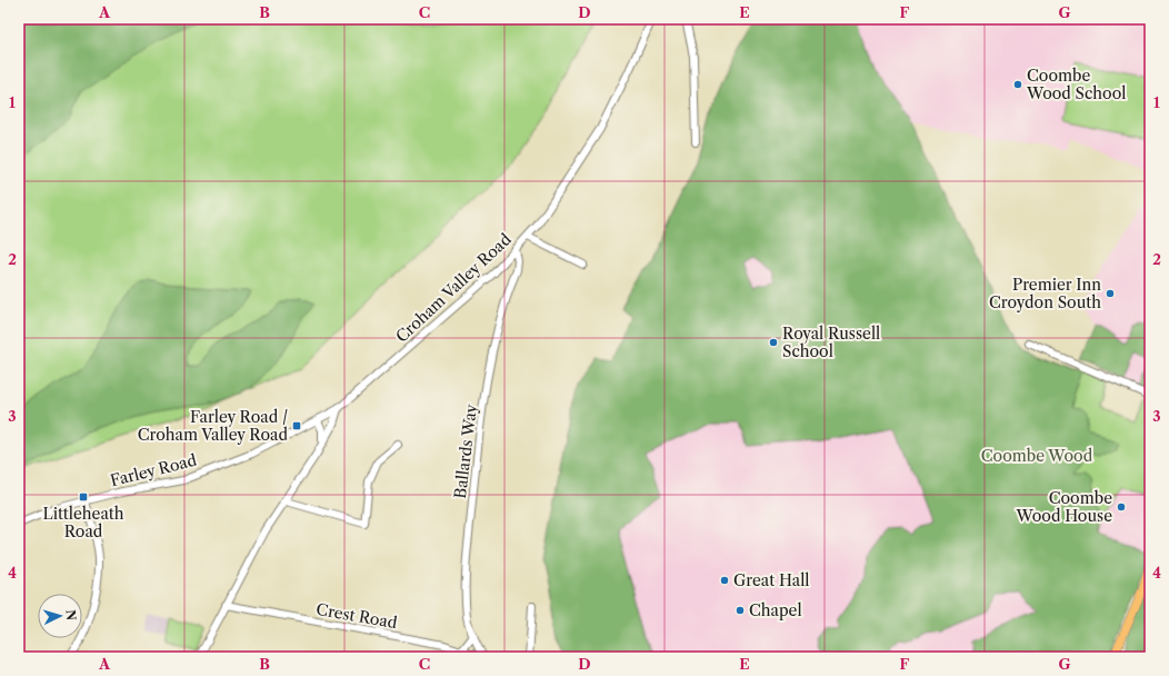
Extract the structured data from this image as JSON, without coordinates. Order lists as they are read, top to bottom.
{
  "streets": {
    "street": [
      "Croham Valley Road",
      "Ballards Way",
      "Farley Road",
      "Crest Road"
    ]
  },
  "crossings": [
    ["Croham Valley Road", "Ballards Way"],
    ["Croham Valley Road", "Farley Road"],
    ["Croham Valley Road", "Crest Road"],
    ["Ballards Way", "Crest Road"]
  ],
  "parks": ["Coombe Wood"],
  "places": {
    "other": [
      "Coombe Wood School",
      "Premier Inn Croydon South",
      "Royal Russell School",
      "Coombe Wood House",
      "Great Hall",
      "Chapel"
    ],
    "transit": ["Farley Road / Croham Valley Road", "Littleheath Road"]
  },
  "north": "right",
  "grid": {
    "columns": [
      "A",
      "B",
      "C",
      "D",
      "E",
      "F",
      "G"
    ],
    "rows": [
      "1",
      "2",
      "3",
      "4"
    ]
  }
}
